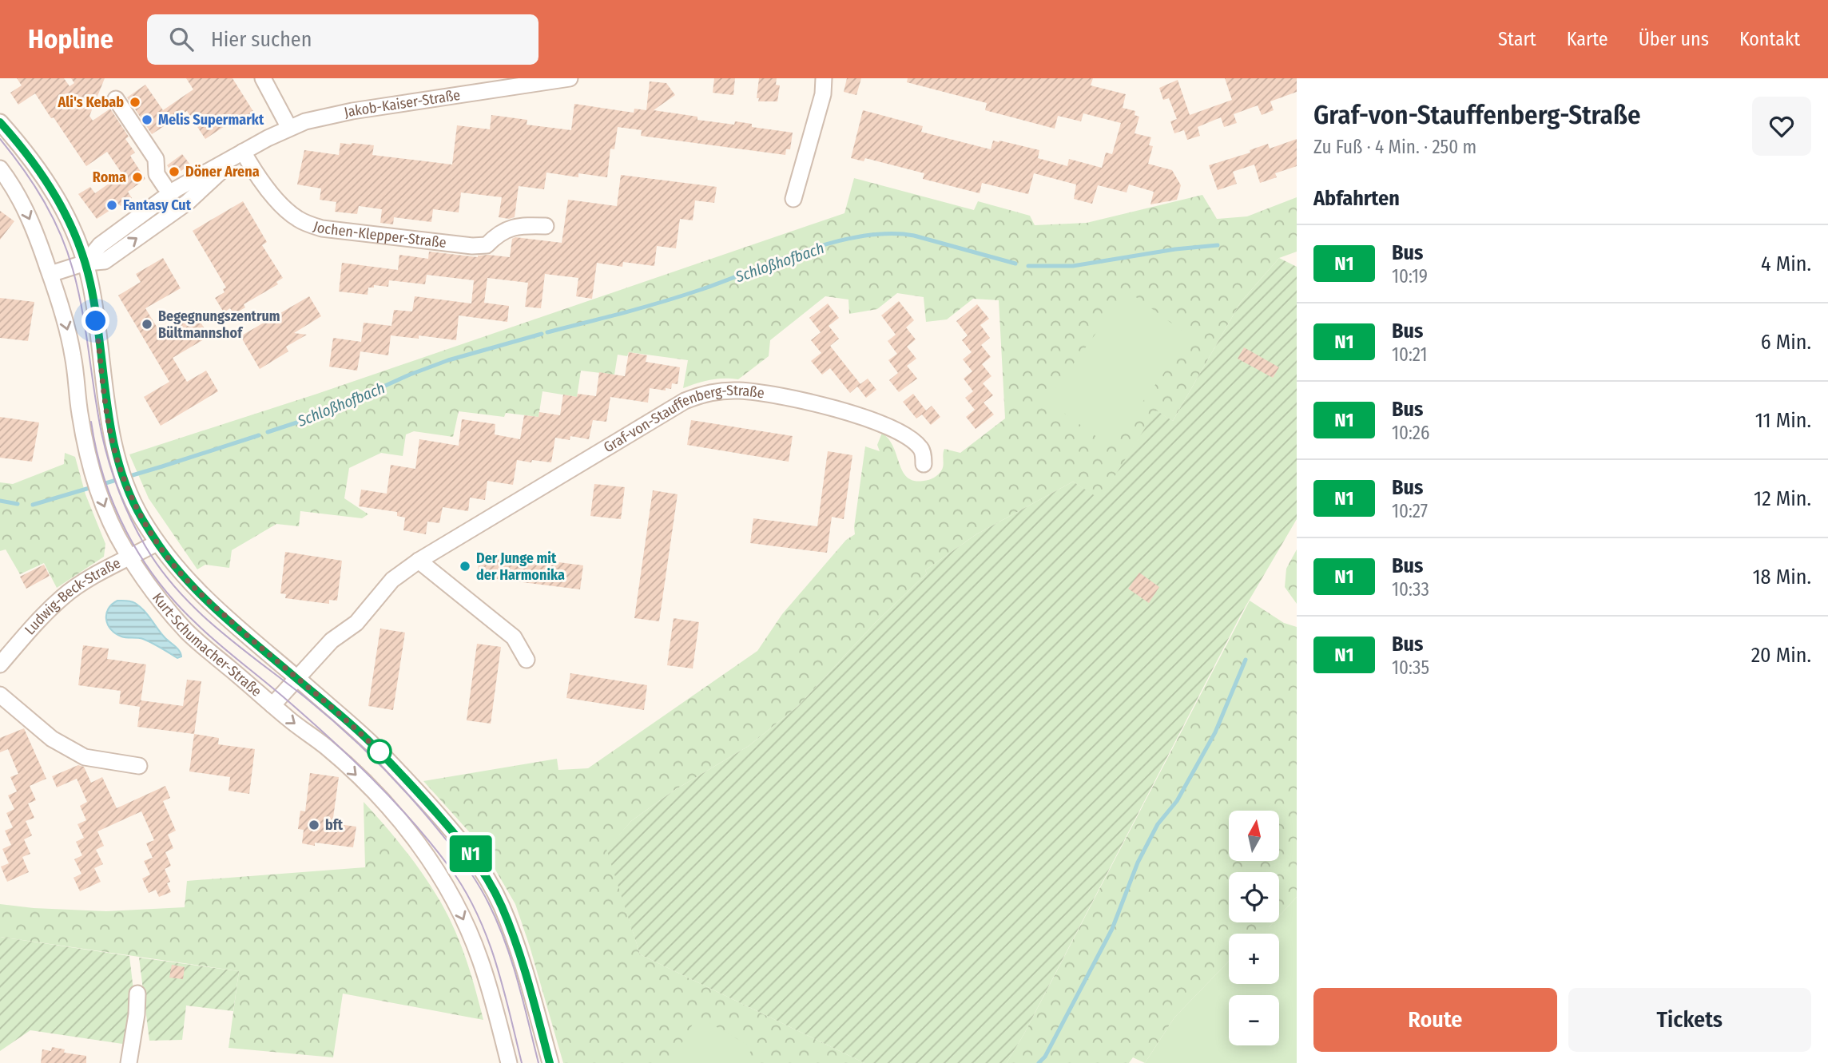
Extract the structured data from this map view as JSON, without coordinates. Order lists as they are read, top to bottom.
{
  "streets": {
    "street": [
      "Jakob-Kaiser-Straße",
      "Jochen-Klepper-Straße",
      "Graf-von-Stauffenberg-Straße",
      "Ludwig-Beck-Straße",
      "Kurt-Schumacher-Straße"
    ]
  },
  "crossings": [
    ["Jakob-Kaiser-Straße", "Jochen-Klepper-Straße"],
    ["Graf-von-Stauffenberg-Straße", "Kurt-Schumacher-Straße"],
    ["Ludwig-Beck-Straße", "Kurt-Schumacher-Straße"]
  ],
  "water": ["Schloßhofbach"],
  "places": [
    "Ali's Kebab",
    "Melis Supermarkt",
    "Döner Arena",
    "Roma",
    "Fantasy Cut",
    "Begegnungszentrum Bültmannshof",
    "Der Junge mit der Harmonika",
    "bft"
  ],
  "lines": ["bus line N1"],
  "north": "top",
  "page": {
    "header": "Hopline",
    "search": "Hier suchen",
    "nav": [
      "Start",
      "Karte",
      "Über uns",
      "Kontakt"
    ],
    "on_map": "N1",
    "heading": [
      ["Graf-von-Stauffenberg-Straße", "Zu Fuß · 4 Min. · 250 m"],
      "Abfahrten"
    ],
    "list": [
      {
        "mark": "N1",
        "name": "Bus",
        "note": "10:19",
        "value": "4 Min."
      },
      {
        "mark": "N1",
        "name": "Bus",
        "note": "10:21",
        "value": "6 Min."
      },
      {
        "mark": "N1",
        "name": "Bus",
        "note": "10:26",
        "value": "11 Min."
      },
      {
        "mark": "N1",
        "name": "Bus",
        "note": "10:27",
        "value": "12 Min."
      },
      {
        "mark": "N1",
        "name": "Bus",
        "note": "10:33",
        "value": "18 Min."
      },
      {
        "mark": "N1",
        "name": "Bus",
        "note": "10:35",
        "value": "20 Min."
      }
    ],
    "map_buttons": ["+", "−"],
    "buttons": ["Route", "Tickets"]
  }
}
